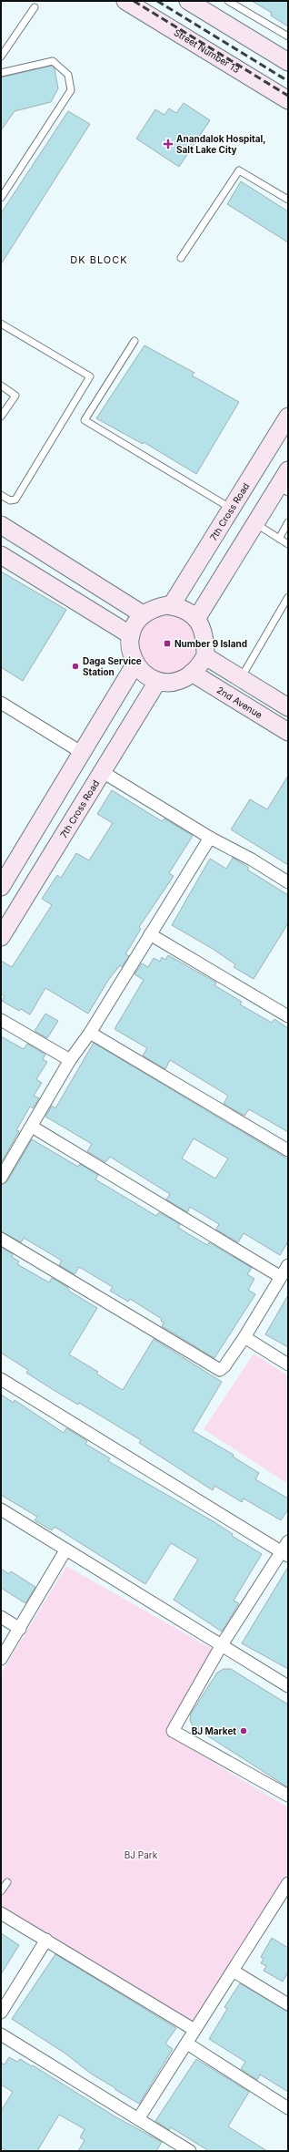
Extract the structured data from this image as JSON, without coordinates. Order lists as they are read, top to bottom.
{
  "streets": {
    "street": ["Street Number 13", "7th Cross Road", "2nd Avenue"]
  },
  "crossings": [
    ["7th Cross Road", "2nd Avenue"]
  ],
  "districts": ["DK BLOCK"],
  "parks": ["BJ Park"],
  "places": {
    "health": ["Anandalok Hospital, Salt Lake City"],
    "transit": ["Number 9 Island"],
    "other": ["Daga Service Station", "BJ Market"]
  }
}
